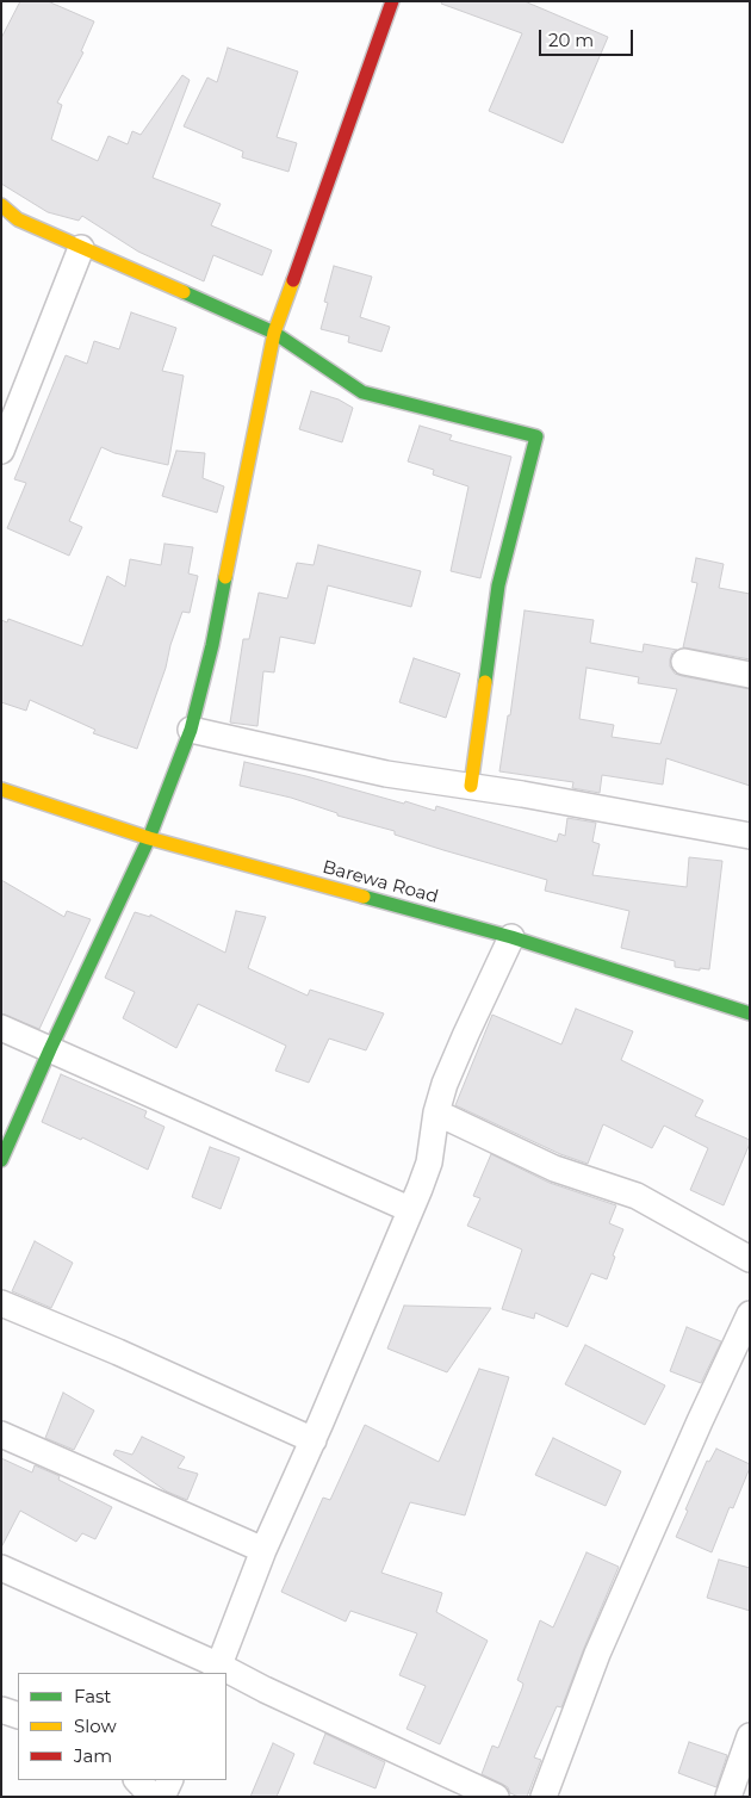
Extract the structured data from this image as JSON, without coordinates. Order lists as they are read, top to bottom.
{
  "streets": {
    "street": ["Barewa Road"]
  },
  "legend": ["Fast", "Slow", "Jam"],
  "scale_bar": "20 m"
}
